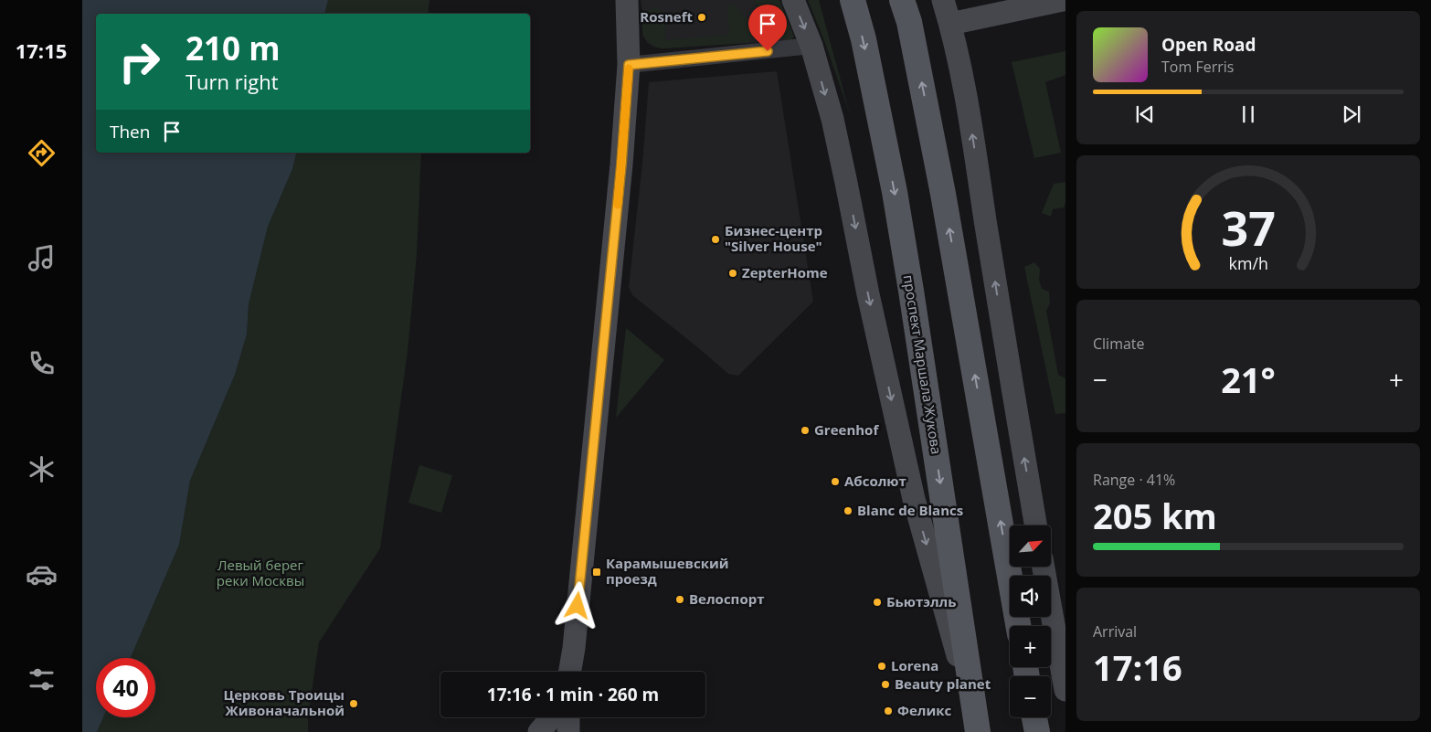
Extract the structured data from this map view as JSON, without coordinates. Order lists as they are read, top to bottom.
{
  "streets": {
    "main road": ["проспект Маршала Жукова"]
  },
  "parks": ["Левый берег реки Москвы"],
  "places": {
    "other": [
      "Rosneft",
      "Бизнес-центр \"Silver House\"",
      "ZepterHome",
      "Greenhof",
      "Абсолют",
      "Blanc de Blancs",
      "Велоспорт",
      "Бьютэлль",
      "Lorena",
      "Beauty planet",
      "Церковь Троицы Живоначальной",
      "Феликс"
    ],
    "transit": ["Карамышевский проезд"]
  },
  "north": "top right",
  "page": {
    "tabs": "17:15",
    "turn": ["210 m", "Turn right"],
    "song": ["Open Road", "Tom Ferris"],
    "then": "Then",
    "tile": [
      "Climate",
      ["Range · 41%", "205 km"],
      ["Arrival", "17:16"]
    ],
    "heat": ["−", "21°", "+"],
    "map_buttons": ["+", "−"],
    "limit": "40",
    "trip": "17:16 · 1 min · 260 m",
    "gauge": ["37", "km/h"]
  }
}
